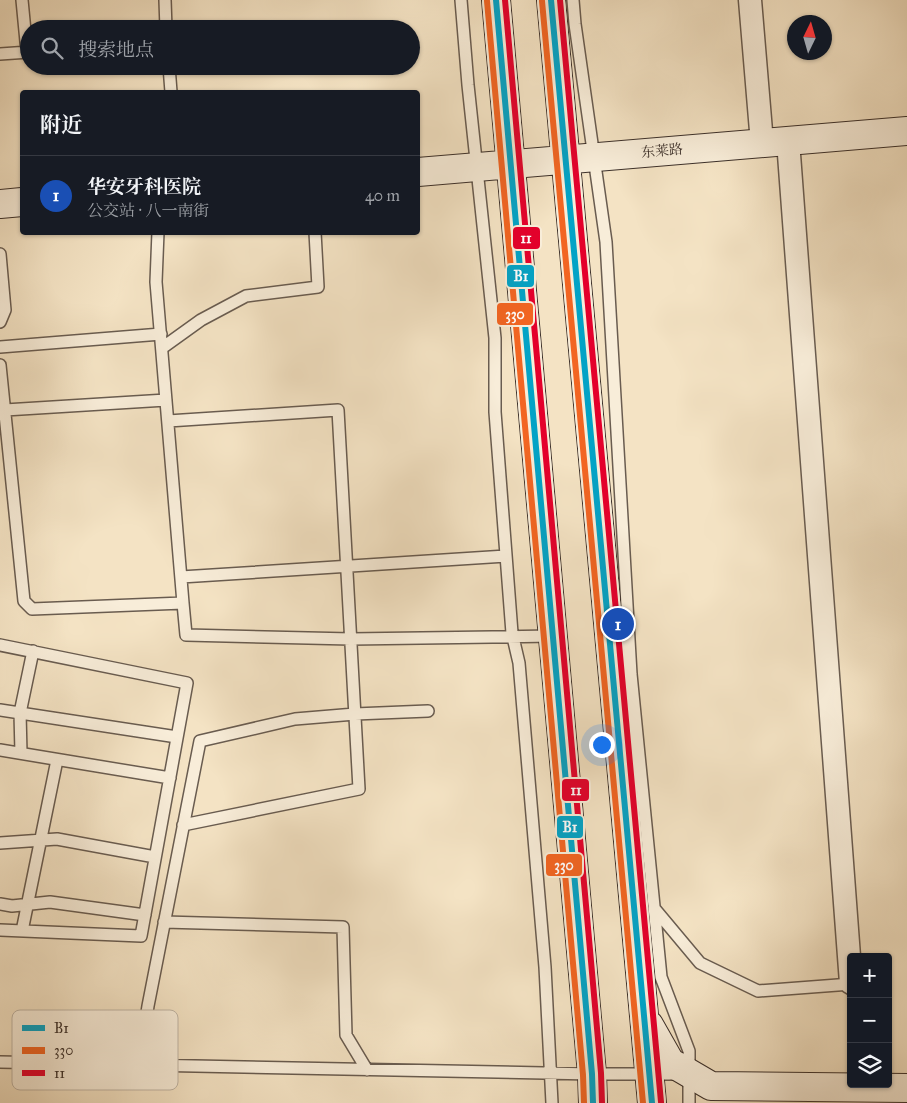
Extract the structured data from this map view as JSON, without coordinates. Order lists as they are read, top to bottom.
{
  "streets": {
    "main road": ["东莱路"]
  },
  "lines": ["transit line B1", "transit line 11", "transit line 330"],
  "legend": ["B1", "330", "11"],
  "north": "top",
  "page": {
    "search": "搜索地点",
    "heading": "附近",
    "list": [
      {
        "mark": "1",
        "name": "华安牙科医院",
        "note": "公交站 · 八一南街",
        "value": "40 m"
      }
    ],
    "pins": "1",
    "map_buttons": ["+", "−"]
  }
}
